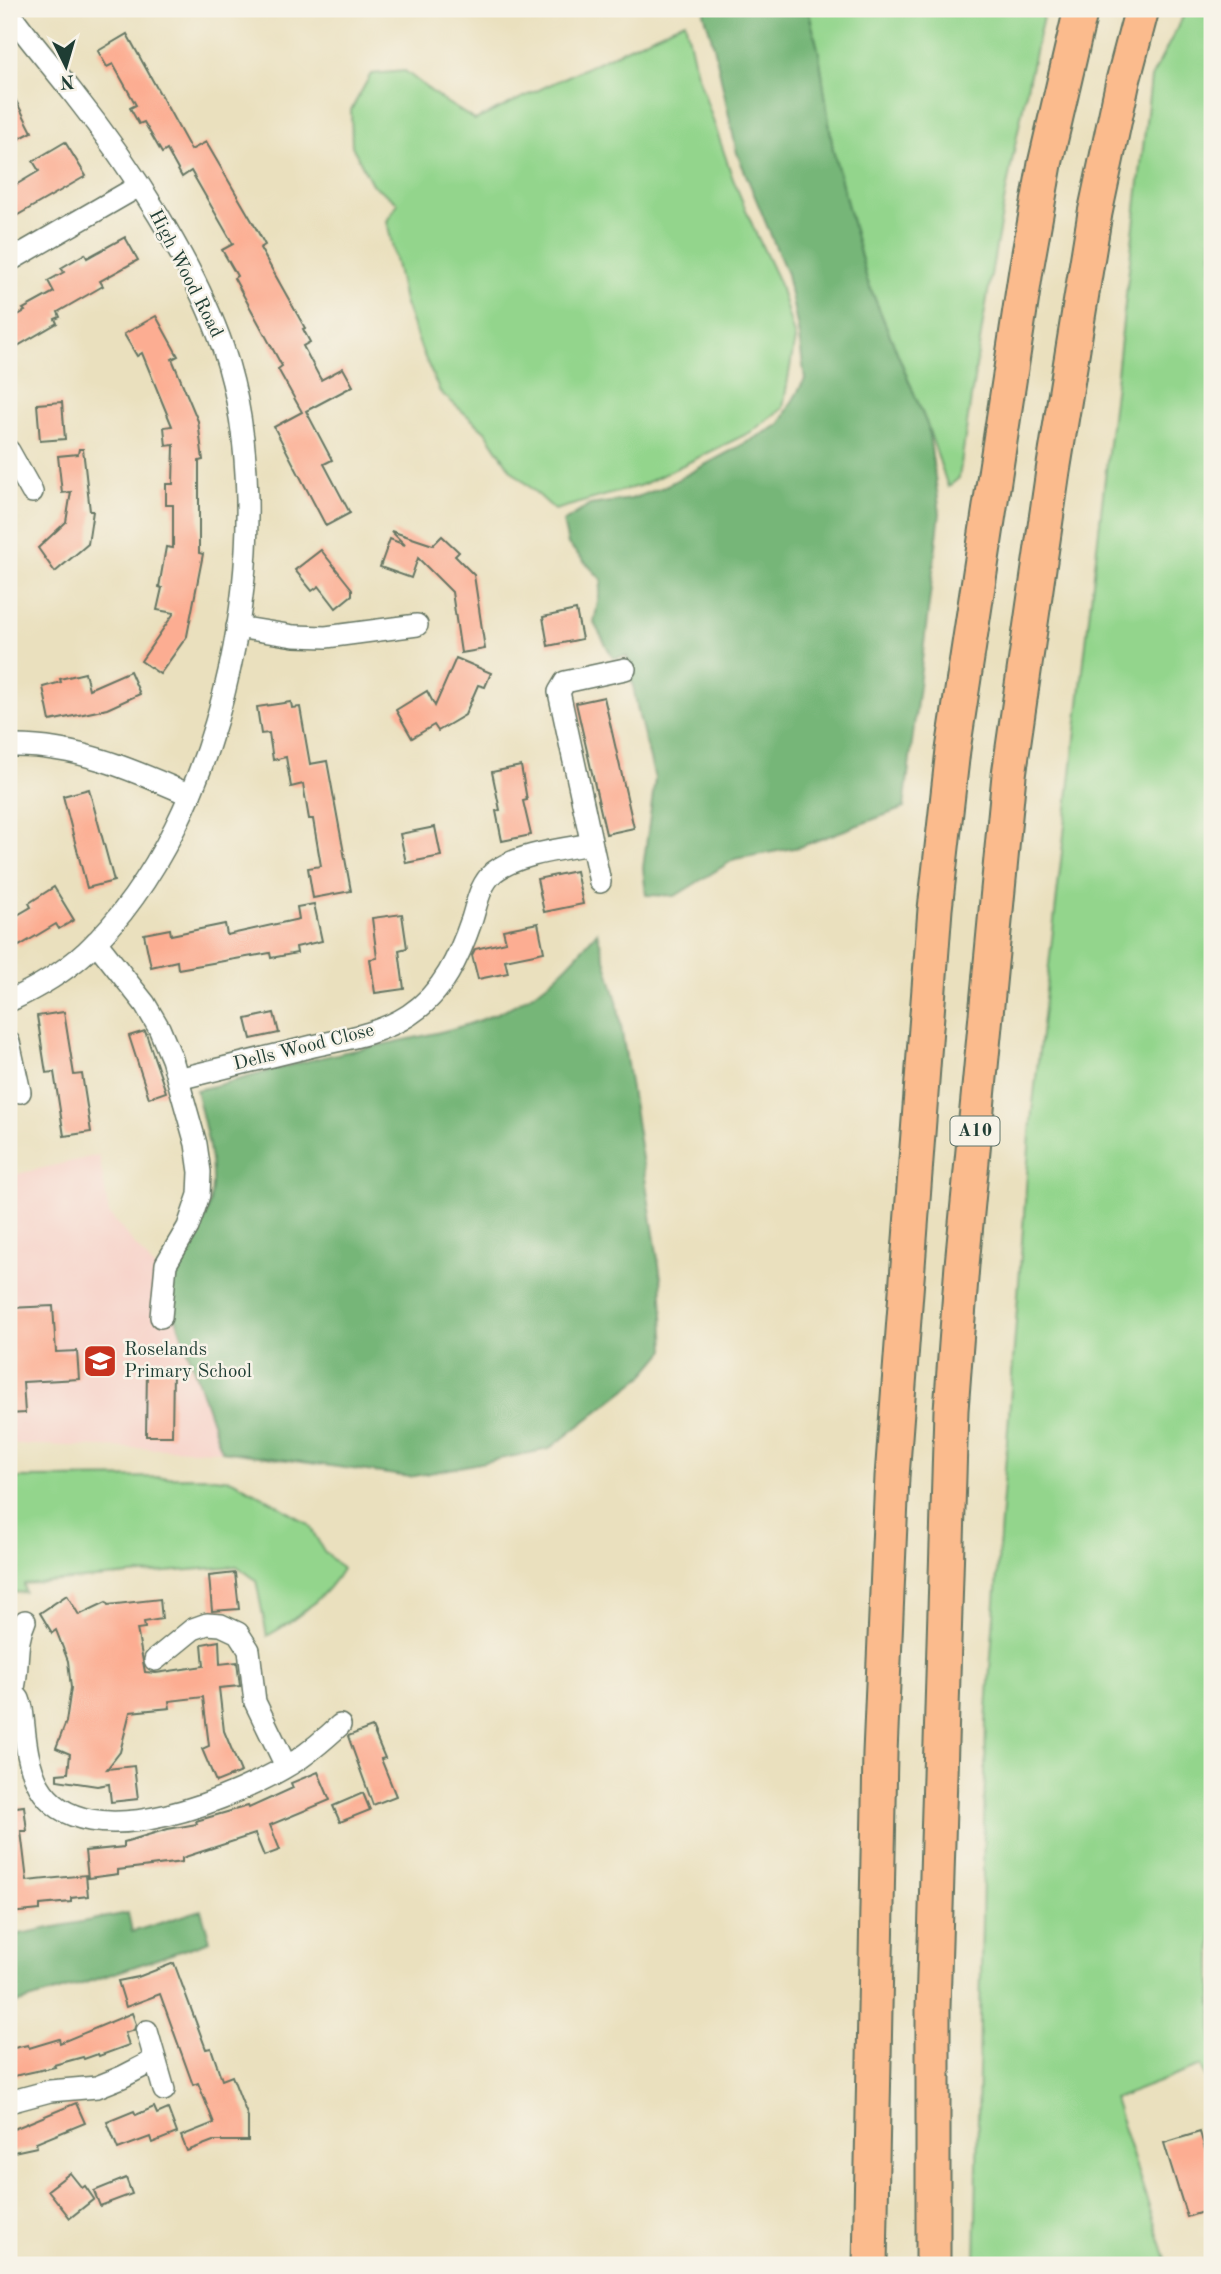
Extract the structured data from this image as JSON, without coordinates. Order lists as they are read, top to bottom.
{
  "streets": {
    "highway": ["A10"],
    "street": ["High Wood Road", "Dells Wood Close"]
  },
  "places": {
    "school or university": ["Roselands Primary School"]
  },
  "north": "bottom"
}
